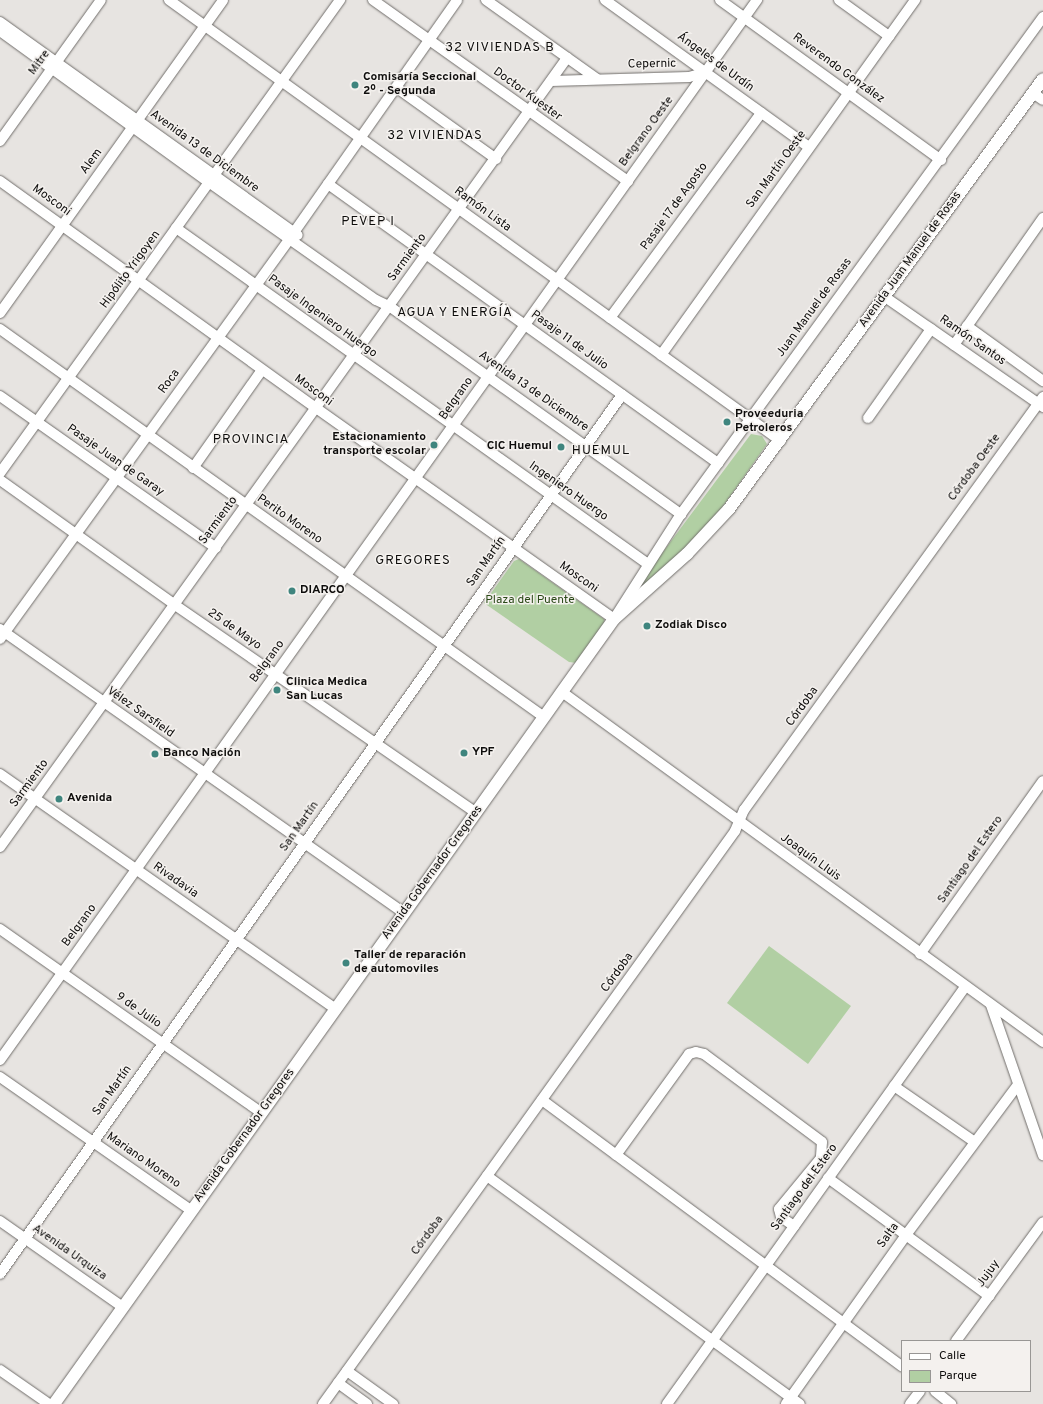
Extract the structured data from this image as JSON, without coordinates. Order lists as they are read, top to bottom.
{
  "streets": {
    "main road": ["Avenida Juan Manuel de Rosas", "Avenida Gobernador Gregores"],
    "street": [
      "Mitre",
      "Ángeles de Urdín",
      "Cepernic",
      "Reverendo González",
      "Doctor Kuester",
      "Belgrano Oeste",
      "Avenida 13 de Diciembre",
      "Alem",
      "San Martín Oeste",
      "Mosconi",
      "Pasaje 17 de Agosto",
      "Ramón Lista",
      "Sarmiento",
      "Hipólito Yrigoyen",
      "Juan Manuel de Rosas",
      "Pasaje Ingeniero Huergo",
      "Pasaje 11 de Julio",
      "Ramón Santos",
      "Roca",
      "Belgrano",
      "Pasaje Juan de Garay",
      "Córdoba Oeste",
      "Ingeniero Huergo",
      "Perito Moreno",
      "San Martín",
      "25 de Mayo",
      "Córdoba",
      "Vélez Sarsfield",
      "Joaquín Lluis",
      "Santiago del Estero",
      "Rivadavia",
      "9 de Julio",
      "Mariano Moreno",
      "Salta",
      "Avenida Urquiza",
      "Jujuy"
    ]
  },
  "crossings": [
    ["Mitre", "Avenida 13 de Diciembre"],
    ["Ángeles de Urdín", "Cepernic"],
    ["Ángeles de Urdín", "Belgrano Oeste"],
    ["Ángeles de Urdín", "San Martín Oeste"],
    ["Ángeles de Urdín", "Pasaje 17 de Agosto"],
    ["Cepernic", "Belgrano Oeste"],
    ["Cepernic", "Sarmiento"],
    ["Reverendo González", "Belgrano Oeste"],
    ["Reverendo González", "San Martín Oeste"],
    ["Reverendo González", "Juan Manuel de Rosas"],
    ["Doctor Kuester", "Belgrano Oeste"],
    ["Doctor Kuester", "Sarmiento"],
    ["Doctor Kuester", "Roca"],
    ["Belgrano Oeste", "Ramón Lista"],
    ["Belgrano Oeste", "Belgrano"],
    ["Avenida 13 de Diciembre", "Alem"],
    ["Avenida 13 de Diciembre", "Sarmiento"],
    ["Avenida 13 de Diciembre", "Hipólito Yrigoyen"],
    ["Avenida 13 de Diciembre", "Juan Manuel de Rosas"],
    ["Avenida 13 de Diciembre", "Roca"],
    ["Avenida 13 de Diciembre", "Belgrano"],
    ["Avenida 13 de Diciembre", "San Martín"],
    ["Alem", "Mosconi"],
    ["Alem", "Ramón Lista"],
    ["San Martín Oeste", "Ramón Lista"],
    ["Mosconi", "Sarmiento"],
    ["Mosconi", "Hipólito Yrigoyen"],
    ["Mosconi", "Juan Manuel de Rosas"],
    ["Mosconi", "Roca"],
    ["Mosconi", "Belgrano"],
    ["Mosconi", "San Martín"],
    ["Mosconi", "Avenida Gobernador Gregores"],
    ["Pasaje 17 de Agosto", "Ramón Lista"],
    ["Ramón Lista", "Sarmiento"],
    ["Ramón Lista", "Avenida Juan Manuel de Rosas"],
    ["Ramón Lista", "Hipólito Yrigoyen"],
    ["Ramón Lista", "Juan Manuel de Rosas"],
    ["Ramón Lista", "Roca"],
    ["Ramón Lista", "Belgrano"],
    ["Ramón Lista", "Avenida Gobernador Gregores"],
    ["Sarmiento", "Pasaje Ingeniero Huergo"],
    ["Sarmiento", "Pasaje 11 de Julio"],
    ["Sarmiento", "Pasaje Juan de Garay"],
    ["Sarmiento", "Perito Moreno"],
    ["Sarmiento", "25 de Mayo"],
    ["Sarmiento", "Vélez Sarsfield"],
    ["Sarmiento", "Rivadavia"],
    ["Avenida Juan Manuel de Rosas", "Ramón Santos"],
    ["Avenida Juan Manuel de Rosas", "Avenida Gobernador Gregores"],
    ["Hipólito Yrigoyen", "Pasaje Ingeniero Huergo"],
    ["Hipólito Yrigoyen", "Pasaje Juan de Garay"],
    ["Hipólito Yrigoyen", "Perito Moreno"],
    ["Juan Manuel de Rosas", "Pasaje 11 de Julio"],
    ["Juan Manuel de Rosas", "Ingeniero Huergo"],
    ["Juan Manuel de Rosas", "Avenida Gobernador Gregores"],
    ["Pasaje Ingeniero Huergo", "Roca"],
    ["Pasaje Ingeniero Huergo", "Belgrano"],
    ["Pasaje Ingeniero Huergo", "Ingeniero Huergo"],
    ["Pasaje 11 de Julio", "Roca"],
    ["Pasaje 11 de Julio", "Belgrano"],
    ["Pasaje 11 de Julio", "San Martín"],
    ["Ramón Santos", "Córdoba Oeste"],
    ["Roca", "Pasaje Juan de Garay"],
    ["Roca", "Perito Moreno"],
    ["Roca", "25 de Mayo"],
    ["Roca", "Vélez Sarsfield"],
    ["Belgrano", "Ingeniero Huergo"],
    ["Belgrano", "Perito Moreno"],
    ["Belgrano", "25 de Mayo"],
    ["Belgrano", "Vélez Sarsfield"],
    ["Belgrano", "Rivadavia"],
    ["Belgrano", "9 de Julio"],
    ["Córdoba Oeste", "Córdoba"],
    ["Ingeniero Huergo", "San Martín"],
    ["Perito Moreno", "San Martín"],
    ["Perito Moreno", "Avenida Gobernador Gregores"],
    ["San Martín", "25 de Mayo"],
    ["San Martín", "Vélez Sarsfield"],
    ["San Martín", "Rivadavia"],
    ["San Martín", "9 de Julio"],
    ["San Martín", "Mariano Moreno"],
    ["San Martín", "Avenida Urquiza"],
    ["25 de Mayo", "Avenida Gobernador Gregores"],
    ["Córdoba", "Joaquín Lluis"],
    ["Vélez Sarsfield", "Avenida Gobernador Gregores"],
    ["Joaquín Lluis", "Santiago del Estero"],
    ["Joaquín Lluis", "Avenida Gobernador Gregores"],
    ["Avenida Gobernador Gregores", "Rivadavia"],
    ["Avenida Gobernador Gregores", "9 de Julio"],
    ["Avenida Gobernador Gregores", "Mariano Moreno"],
    ["Avenida Gobernador Gregores", "Avenida Urquiza"]
  ],
  "districts": [
    "32 VIVIENDAS B",
    "32 VIVIENDAS",
    "PEVEP I",
    "AGUA Y ENERGÍA",
    "PROVINCIA",
    "HUEMUL",
    "GREGORES"
  ],
  "parks": ["Plaza del Puente"],
  "places": [
    "Comisaría Seccional 2º - Segunda",
    "Proveeduria Petroleros",
    "Estacionamiento transporte escolar",
    "CIC Huemul",
    "DIARCO",
    "Zodiak Disco",
    "Clinica Medica San Lucas",
    "YPF",
    "Banco Nación",
    "Avenida",
    "Taller de reparación de automoviles"
  ],
  "legend": ["Calle", "Parque"]
}
